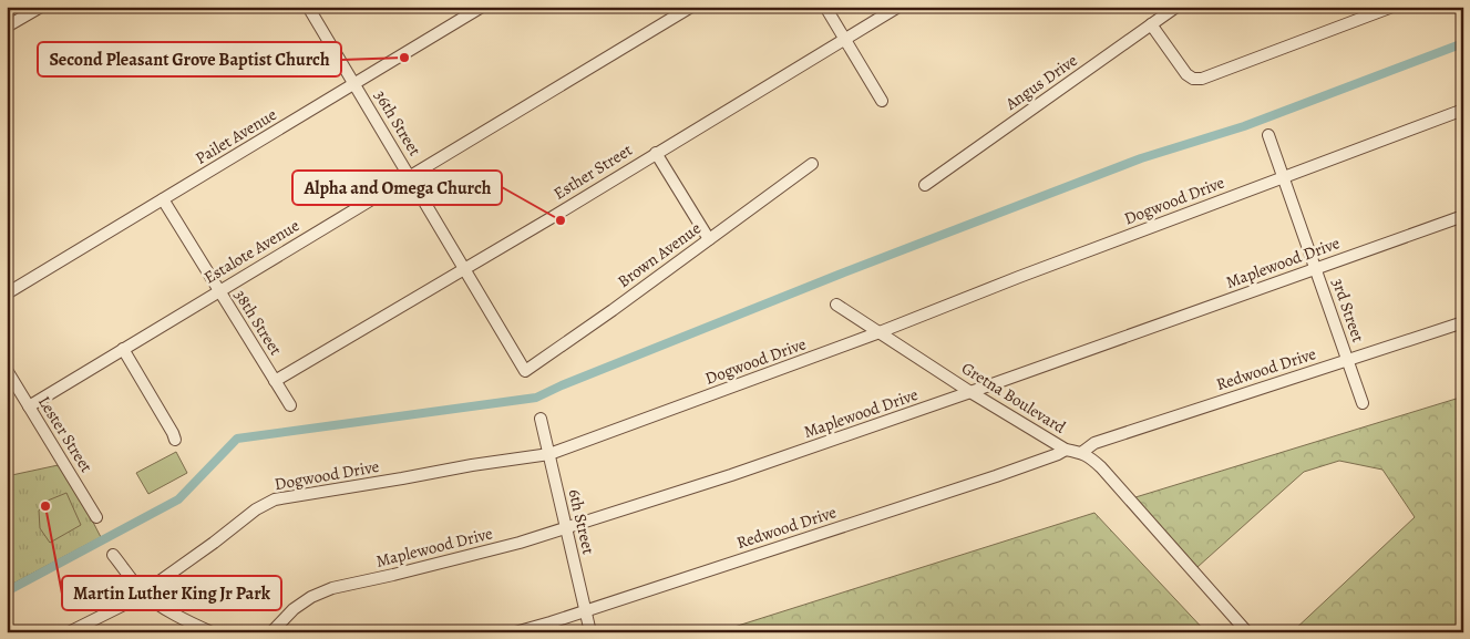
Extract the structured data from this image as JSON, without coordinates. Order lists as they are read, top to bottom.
{
  "streets": {
    "street": [
      "Angus Drive",
      "36th Street",
      "Pailet Avenue",
      "Esther Street",
      "Dogwood Drive",
      "Estalote Avenue",
      "Brown Avenue",
      "Maplewood Drive",
      "3rd Street",
      "38th Street",
      "Redwood Drive",
      "Gretna Boulevard",
      "Lester Street",
      "6th Street"
    ]
  },
  "crossings": [
    ["36th Street", "Pailet Avenue"],
    ["36th Street", "Esther Street"],
    ["36th Street", "Estalote Avenue"],
    ["36th Street", "Brown Avenue"],
    ["Pailet Avenue", "38th Street"],
    ["Esther Street", "38th Street"],
    ["Dogwood Drive", "3rd Street"],
    ["Dogwood Drive", "Gretna Boulevard"],
    ["Dogwood Drive", "6th Street"],
    ["Estalote Avenue", "38th Street"],
    ["Estalote Avenue", "Lester Street"],
    ["Maplewood Drive", "3rd Street"],
    ["Maplewood Drive", "Gretna Boulevard"],
    ["Maplewood Drive", "6th Street"],
    ["3rd Street", "Redwood Drive"],
    ["Redwood Drive", "Gretna Boulevard"],
    ["Redwood Drive", "6th Street"]
  ],
  "places": ["Second Pleasant Grove Baptist Church", "Alpha and Omega Church", "Martin Luther King Jr Park"]
}
